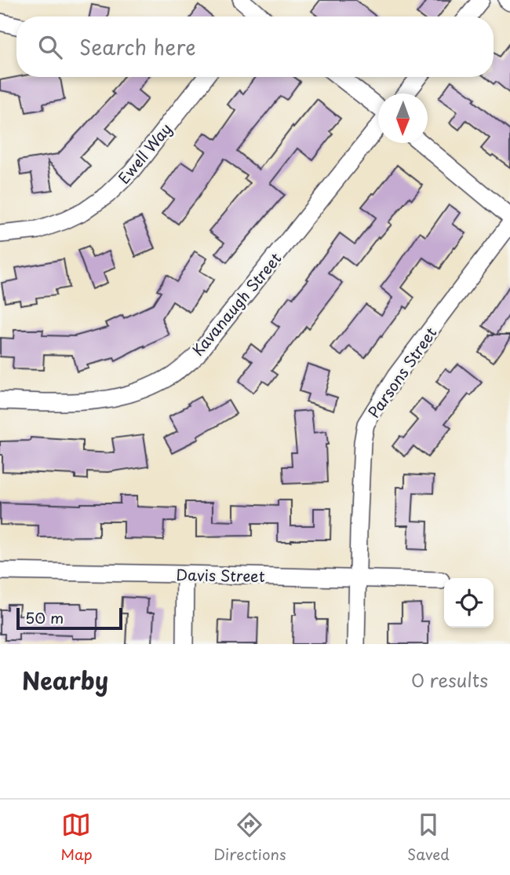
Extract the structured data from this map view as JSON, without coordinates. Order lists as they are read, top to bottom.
{
  "streets": {
    "street": [
      "Ewell Way",
      "Kavanaugh Street",
      "Parsons Street",
      "Davis Street"
    ]
  },
  "crossings": [
    ["Parsons Street", "Davis Street"]
  ],
  "scale_bar": "50 m",
  "north": "bottom",
  "page": {
    "search": "Search here",
    "scale": "50 m",
    "heading": ["Nearby", "0 results"],
    "nav": ["Map", "Directions", "Saved"]
  }
}
